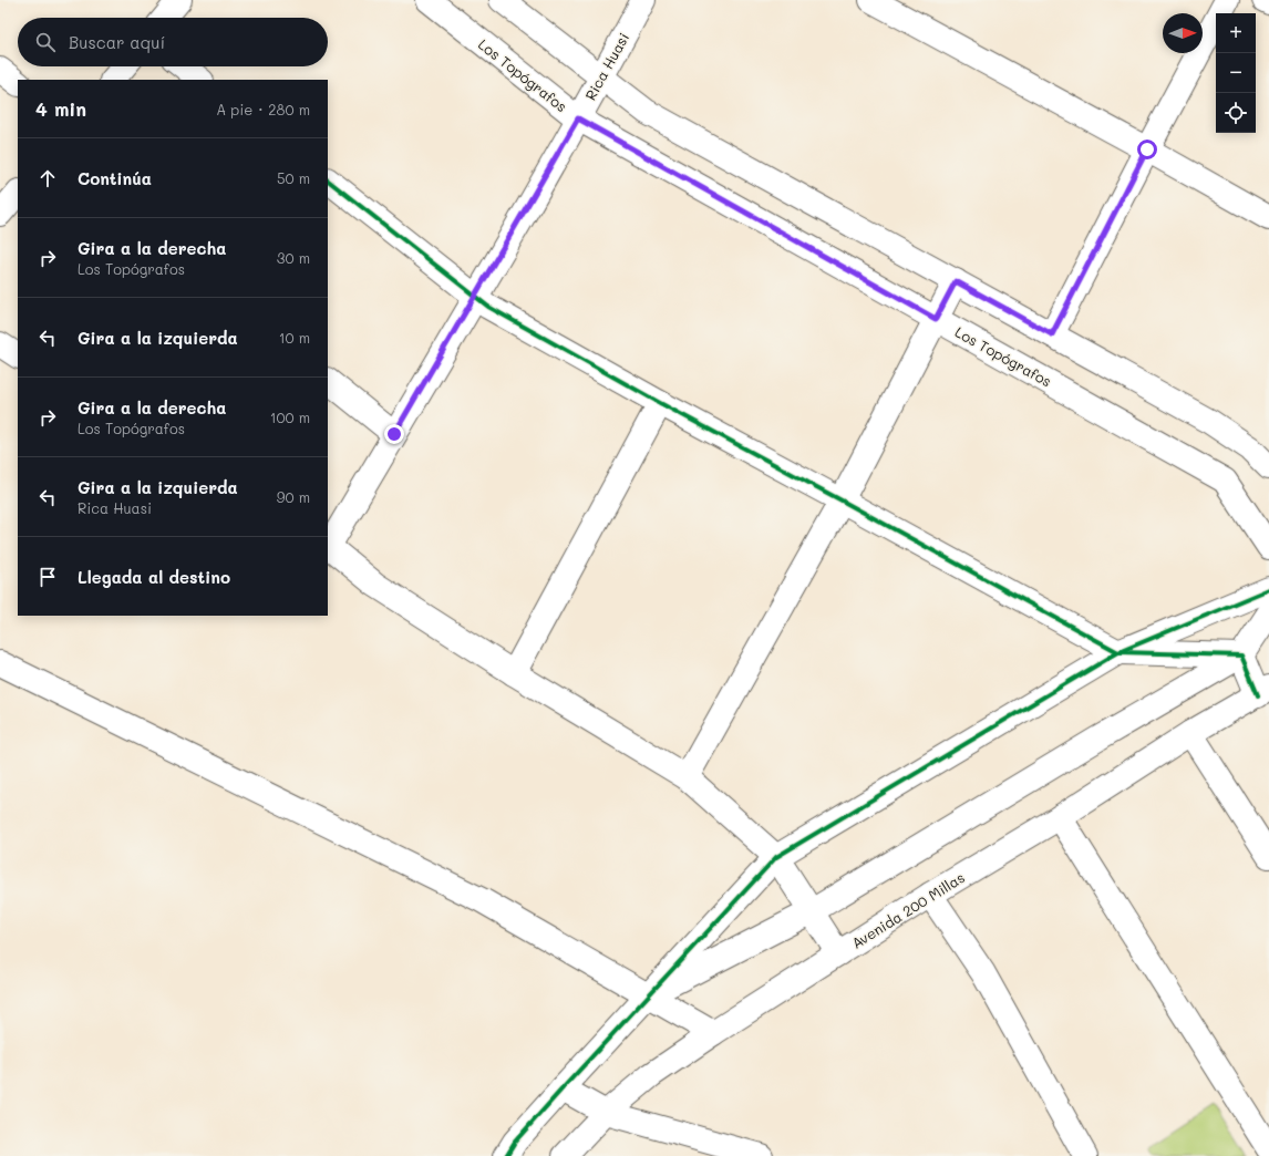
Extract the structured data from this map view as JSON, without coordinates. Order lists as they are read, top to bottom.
{
  "streets": {
    "street": ["Rica Huasi", "Los Topógrafos", "Avenida 200 Millas"]
  },
  "crossings": [
    ["Rica Huasi", "Los Topógrafos"]
  ],
  "north": "right",
  "page": {
    "map_buttons": ["+", "−"],
    "search": "Buscar aquí",
    "heading": ["4 min", "A pie · 280 m"],
    "list": [
      ["Continúa", "50 m"],
      ["Gira a la derecha", "Los Topógrafos", "30 m"],
      ["Gira a la izquierda", "10 m"],
      ["Gira a la derecha", "Los Topógrafos", "100 m"],
      ["Gira a la izquierda", "Rica Huasi", "90 m"],
      "Llegada al destino"
    ]
  }
}
